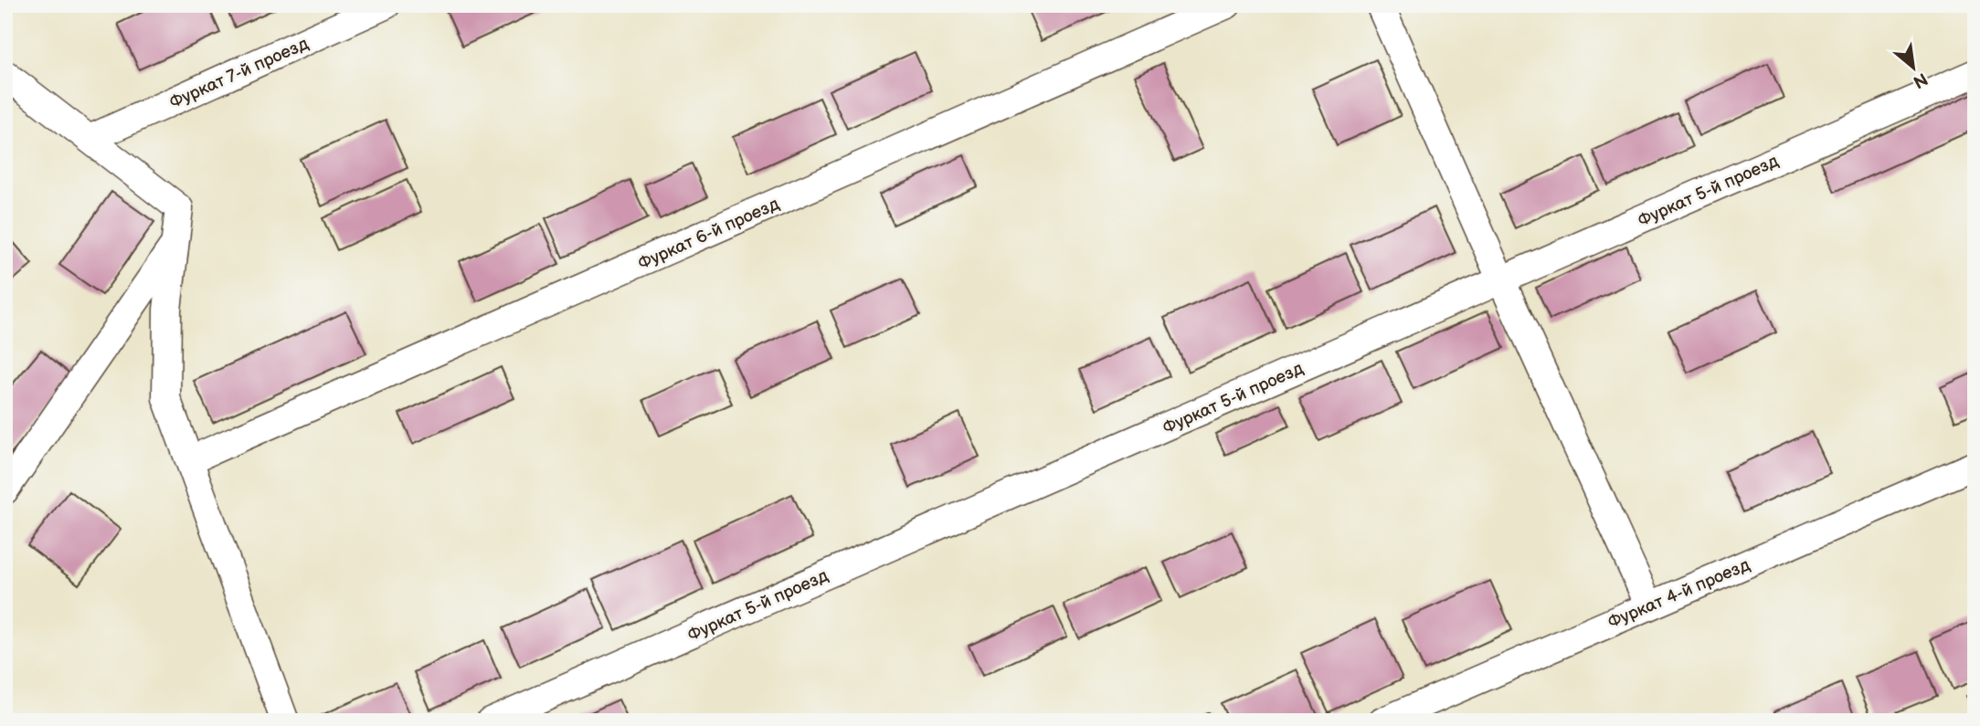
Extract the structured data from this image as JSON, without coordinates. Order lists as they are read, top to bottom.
{
  "streets": {
    "street": [
      "Фуркат 7-й проезд",
      "Фуркат 5-й проезд",
      "Фуркат 6-й проезд",
      "Фуркат 4-й проезд"
    ]
  },
  "north": "bottom right"
}
